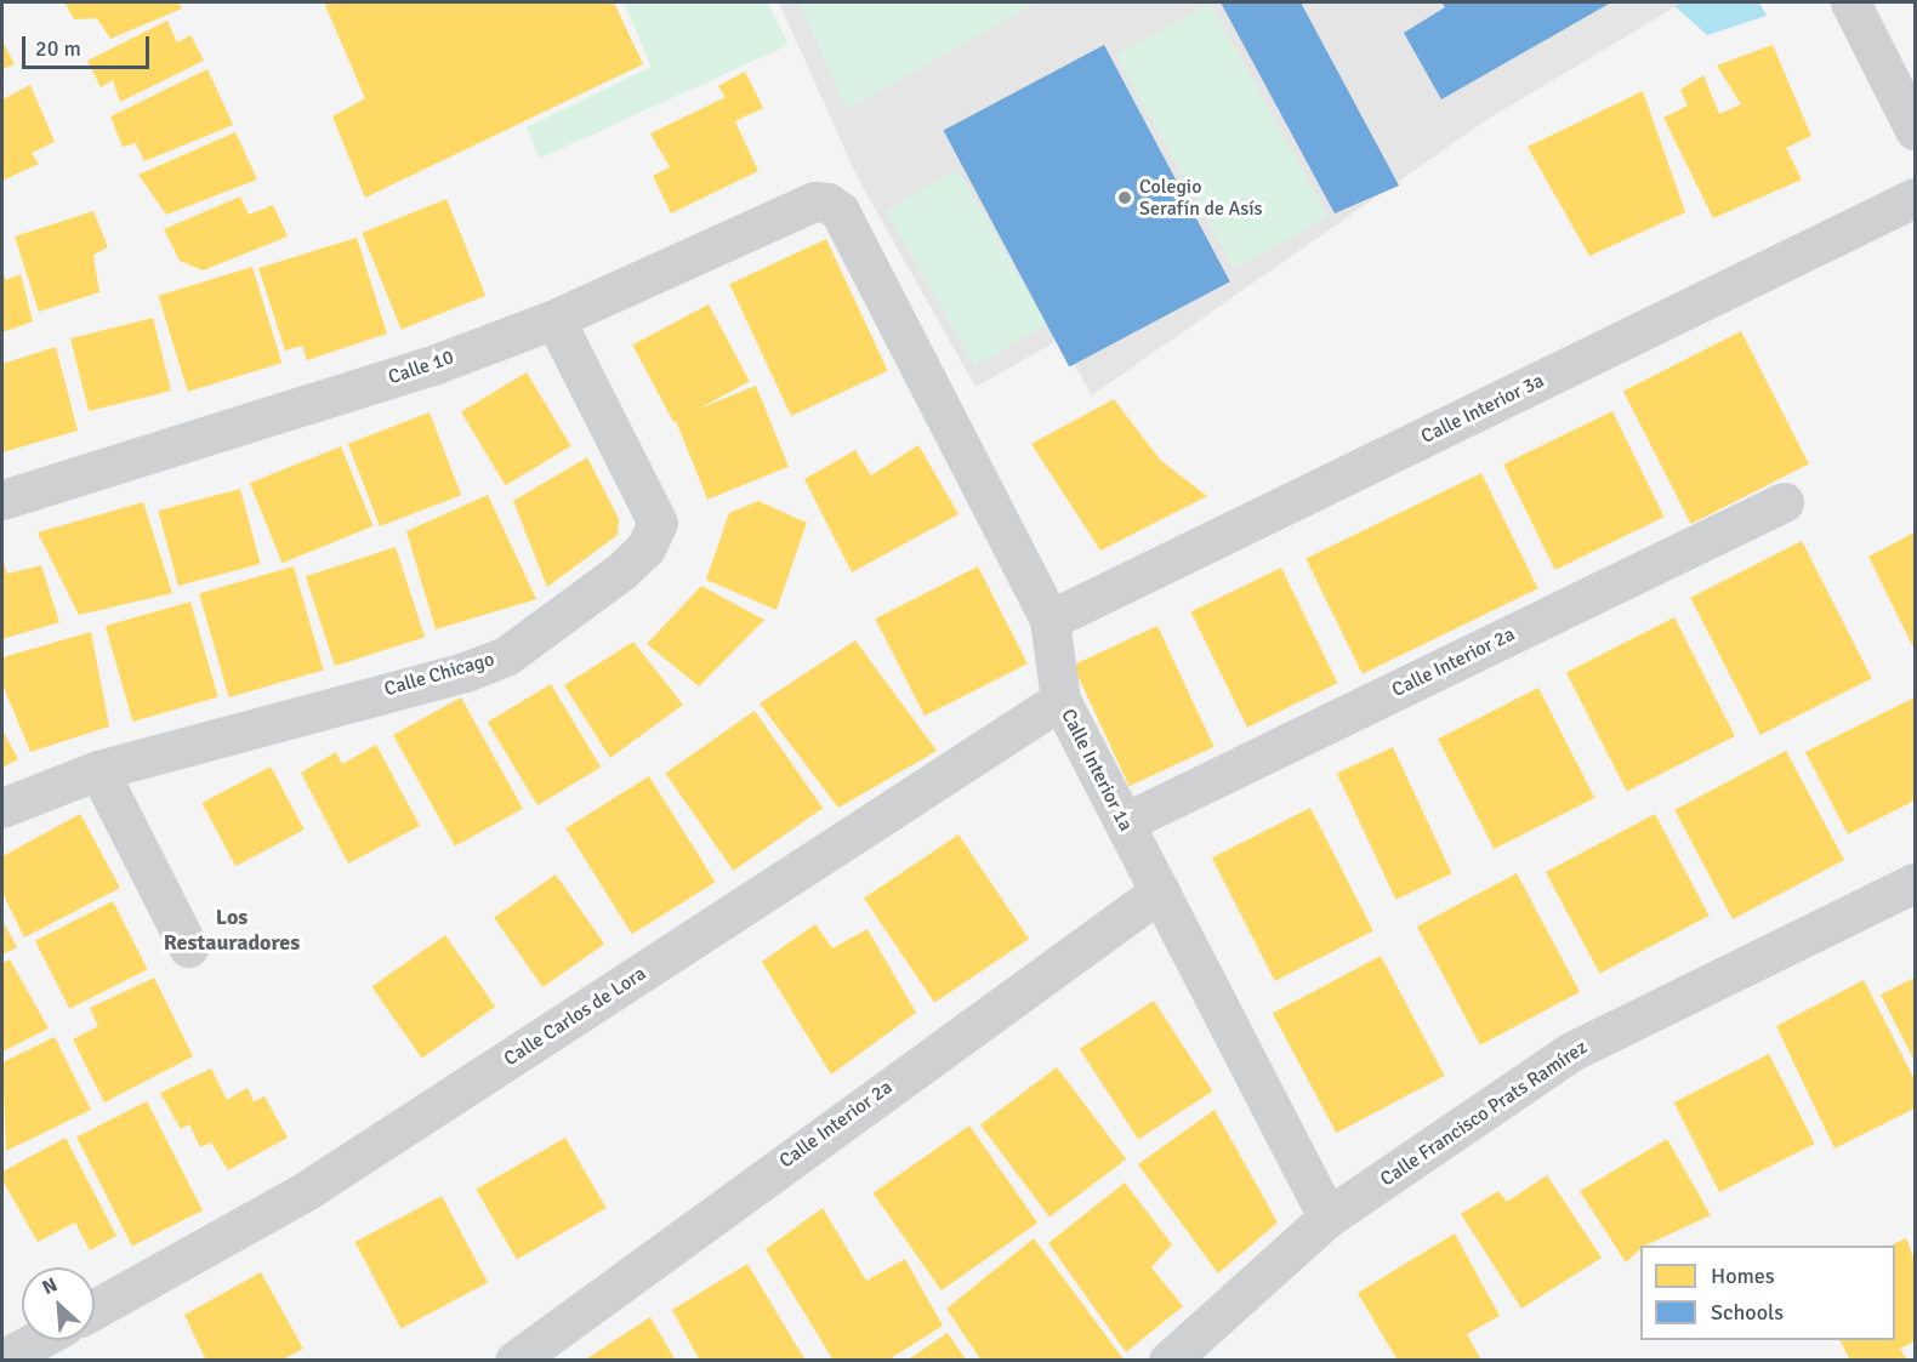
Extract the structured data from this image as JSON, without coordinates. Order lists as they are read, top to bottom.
{
  "streets": {
    "street": [
      "Calle 10",
      "Calle Interior 3a",
      "Calle Interior 2a",
      "Calle Chicago",
      "Calle Interior 1a",
      "Calle Carlos de Lora",
      "Calle Francisco Prats Ramírez"
    ]
  },
  "crossings": [
    ["Calle 10", "Calle Chicago"],
    ["Calle 10", "Calle Interior 1a"],
    ["Calle Interior 3a", "Calle Interior 1a"],
    ["Calle Interior 2a", "Calle Interior 1a"],
    ["Calle Interior 1a", "Calle Carlos de Lora"],
    ["Calle Interior 1a", "Calle Francisco Prats Ramírez"]
  ],
  "districts": ["Los Restauradores"],
  "places": ["Colegio Serafín de Asís"],
  "legend": ["Homes", "Schools"],
  "scale_bar": "20 m",
  "north": "top left"
}
